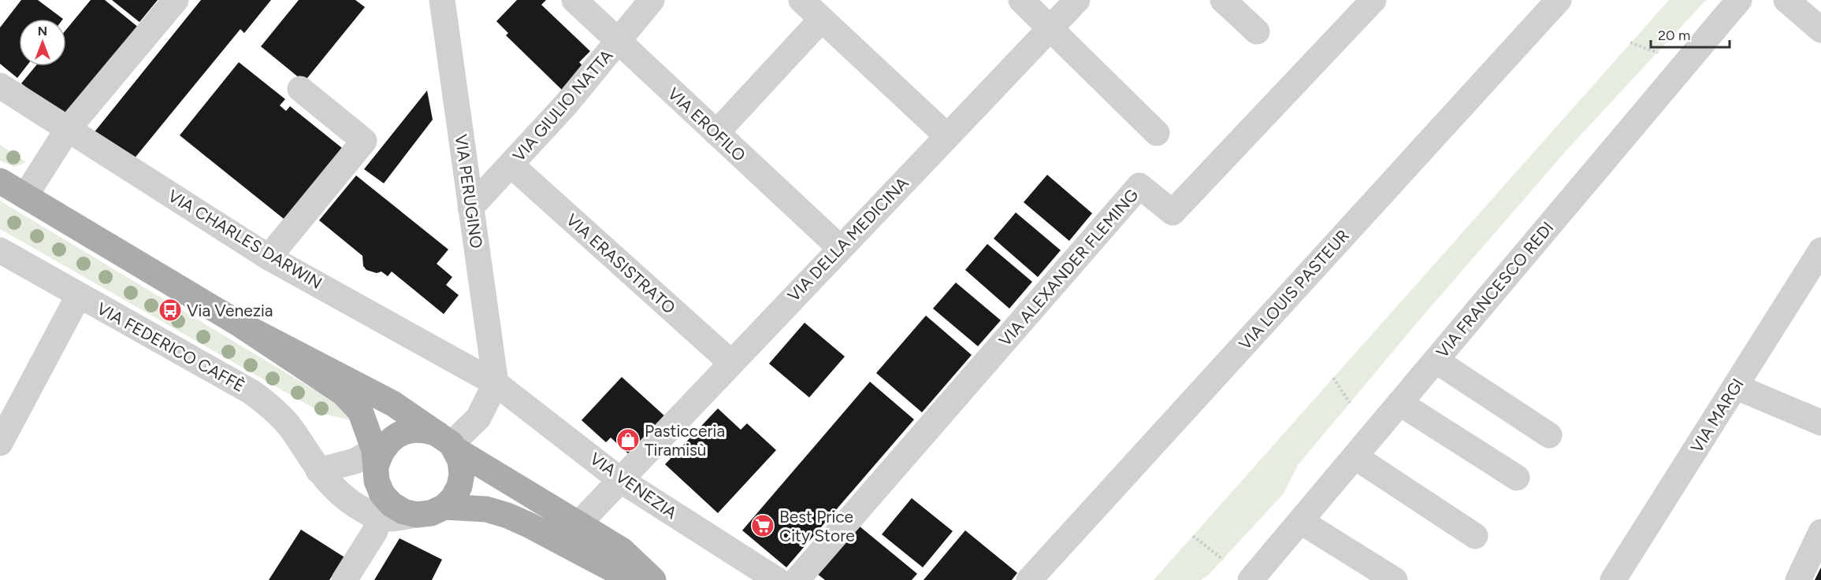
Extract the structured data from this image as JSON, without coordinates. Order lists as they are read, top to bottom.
{
  "streets": {
    "street": [
      "VIA GIULIO NATTA",
      "VIA EROFILO",
      "VIA PERUGINO",
      "VIA CHARLES DARWIN",
      "VIA DELLA MEDICINA",
      "VIA ERASISTRATO",
      "VIA ALEXANDER FLEMING",
      "VIA LOUIS PASTEUR",
      "VIA FRANCESCO REDI",
      "VIA FEDERICO CAFFÈ",
      "VIA MARGI",
      "VIA VENEZIA"
    ]
  },
  "crossings": [
    ["VIA GIULIO NATTA", "VIA EROFILO"],
    ["VIA GIULIO NATTA", "VIA PERUGINO"],
    ["VIA GIULIO NATTA", "VIA ERASISTRATO"],
    ["VIA EROFILO", "VIA DELLA MEDICINA"],
    ["VIA PERUGINO", "VIA CHARLES DARWIN"],
    ["VIA PERUGINO", "VIA VENEZIA"],
    ["VIA CHARLES DARWIN", "VIA VENEZIA"],
    ["VIA DELLA MEDICINA", "VIA ERASISTRATO"],
    ["VIA DELLA MEDICINA", "VIA VENEZIA"]
  ],
  "places": {
    "bus stop": ["Via Venezia"],
    "shop": ["Pasticceria Tiramisù"],
    "supermarket": ["Best Price City Store"]
  },
  "scale_bar": "20 m",
  "north": "top"
}
